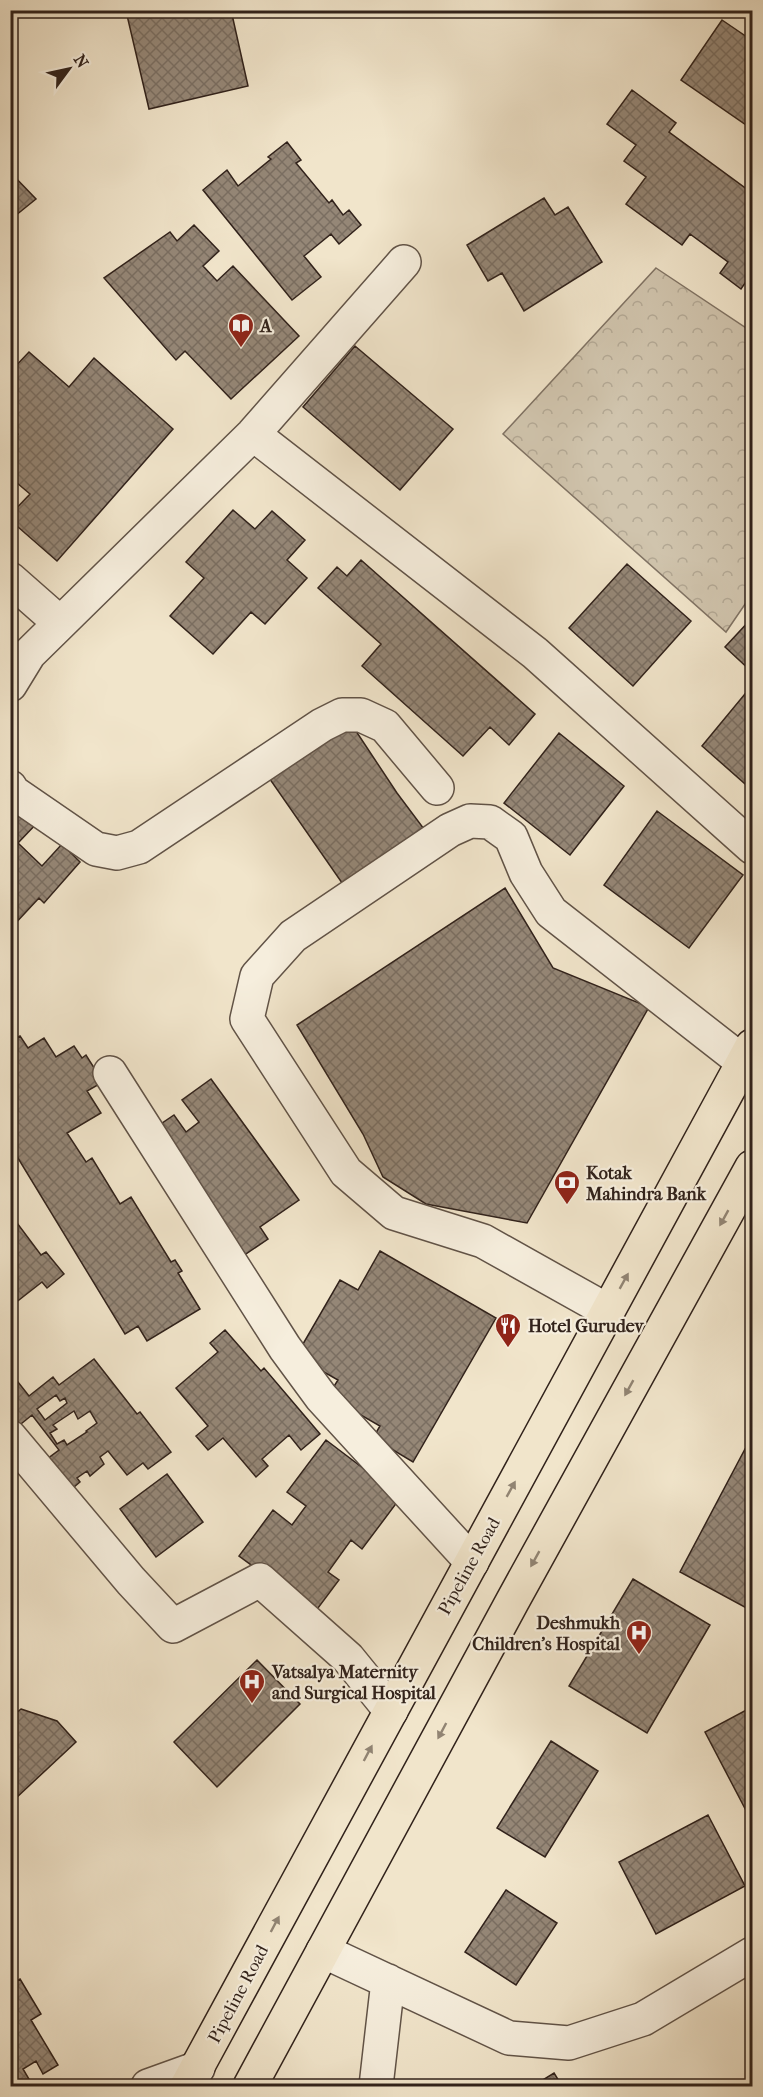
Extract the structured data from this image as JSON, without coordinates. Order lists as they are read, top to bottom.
{
  "streets": {
    "main road": ["Pipeline Road"]
  },
  "places": {
    "library": ["A"],
    "bank": ["Kotak Mahindra Bank"],
    "restaurant": ["Hotel Gurudev"],
    "hospital": ["Deshmukh Children's Hospital", "Vatsalya Maternity and Surgical Hospital"]
  },
  "north": "top right"
}
